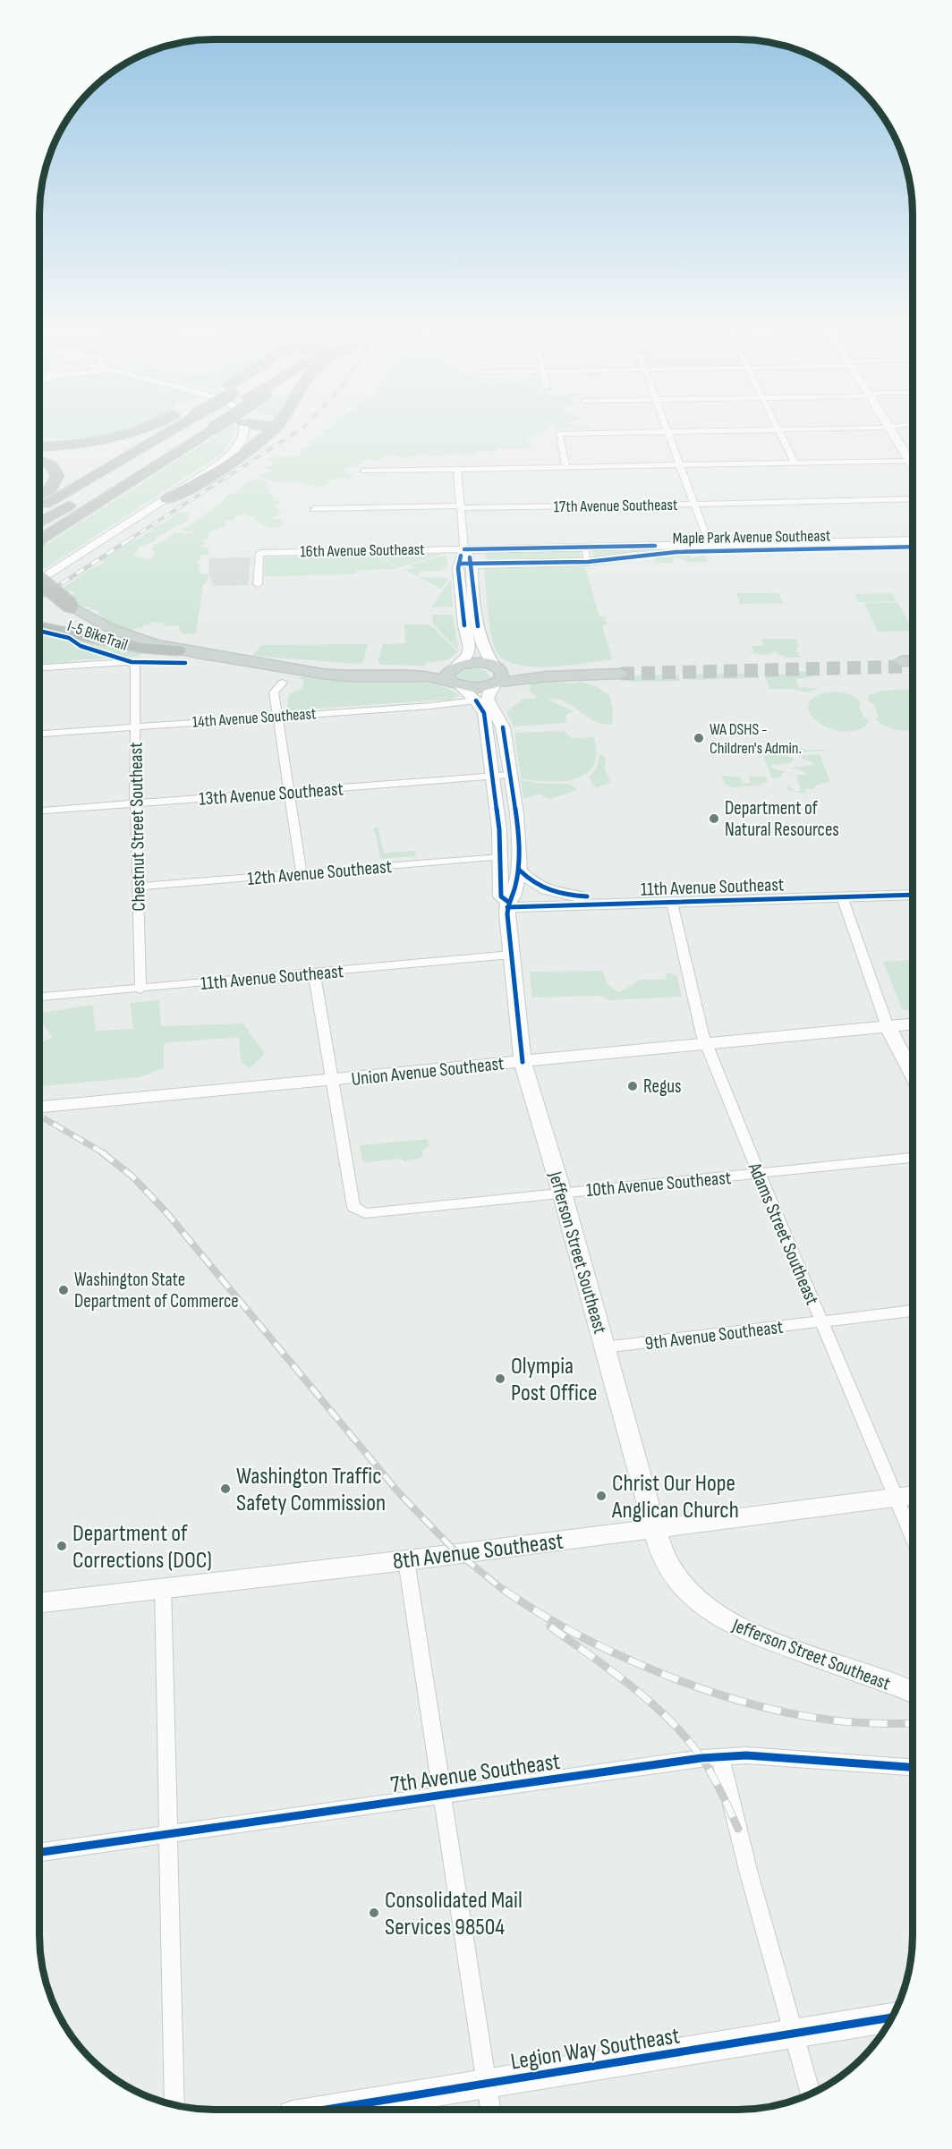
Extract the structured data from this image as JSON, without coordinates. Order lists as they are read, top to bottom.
{
  "streets": {
    "street": [
      "17th Avenue Southeast",
      "Maple Park Avenue Southeast",
      "16th Avenue Southeast",
      "14th Avenue Southeast",
      "13th Avenue Southeast",
      "Chestnut Street Southeast",
      "12th Avenue Southeast",
      "11th Avenue Southeast",
      "Union Avenue Southeast",
      "10th Avenue Southeast",
      "Adams Street Southeast",
      "Jefferson Street Southeast",
      "9th Avenue Southeast",
      "8th Avenue Southeast",
      "7th Avenue Southeast",
      "Legion Way Southeast"
    ],
    "cycle path": ["I-5 BikeTrail"]
  },
  "crossings": [
    ["Maple Park Avenue Southeast", "16th Avenue Southeast"],
    ["14th Avenue Southeast", "Chestnut Street Southeast"],
    ["14th Avenue Southeast", "Jefferson Street Southeast"],
    ["13th Avenue Southeast", "Chestnut Street Southeast"],
    ["13th Avenue Southeast", "Jefferson Street Southeast"],
    ["Chestnut Street Southeast", "12th Avenue Southeast"],
    ["Chestnut Street Southeast", "11th Avenue Southeast"],
    ["12th Avenue Southeast", "Jefferson Street Southeast"],
    ["11th Avenue Southeast", "Adams Street Southeast"],
    ["11th Avenue Southeast", "Jefferson Street Southeast"],
    ["Union Avenue Southeast", "10th Avenue Southeast"],
    ["Union Avenue Southeast", "Adams Street Southeast"],
    ["Union Avenue Southeast", "Jefferson Street Southeast"],
    ["10th Avenue Southeast", "Adams Street Southeast"],
    ["10th Avenue Southeast", "Jefferson Street Southeast"],
    ["Adams Street Southeast", "9th Avenue Southeast"],
    ["Adams Street Southeast", "8th Avenue Southeast"],
    ["Jefferson Street Southeast", "9th Avenue Southeast"],
    ["Jefferson Street Southeast", "8th Avenue Southeast"]
  ],
  "places": [
    "WA DSHS - Children's Admin.",
    "Department of Natural Resources",
    "Regus",
    "Washington State Department of Commerce",
    "Olympia Post Office",
    "Washington Traffic Safety Commission",
    "Christ Our Hope Anglican Church",
    "Department of Corrections (DOC)",
    "Consolidated Mail Services 98504"
  ]
}
